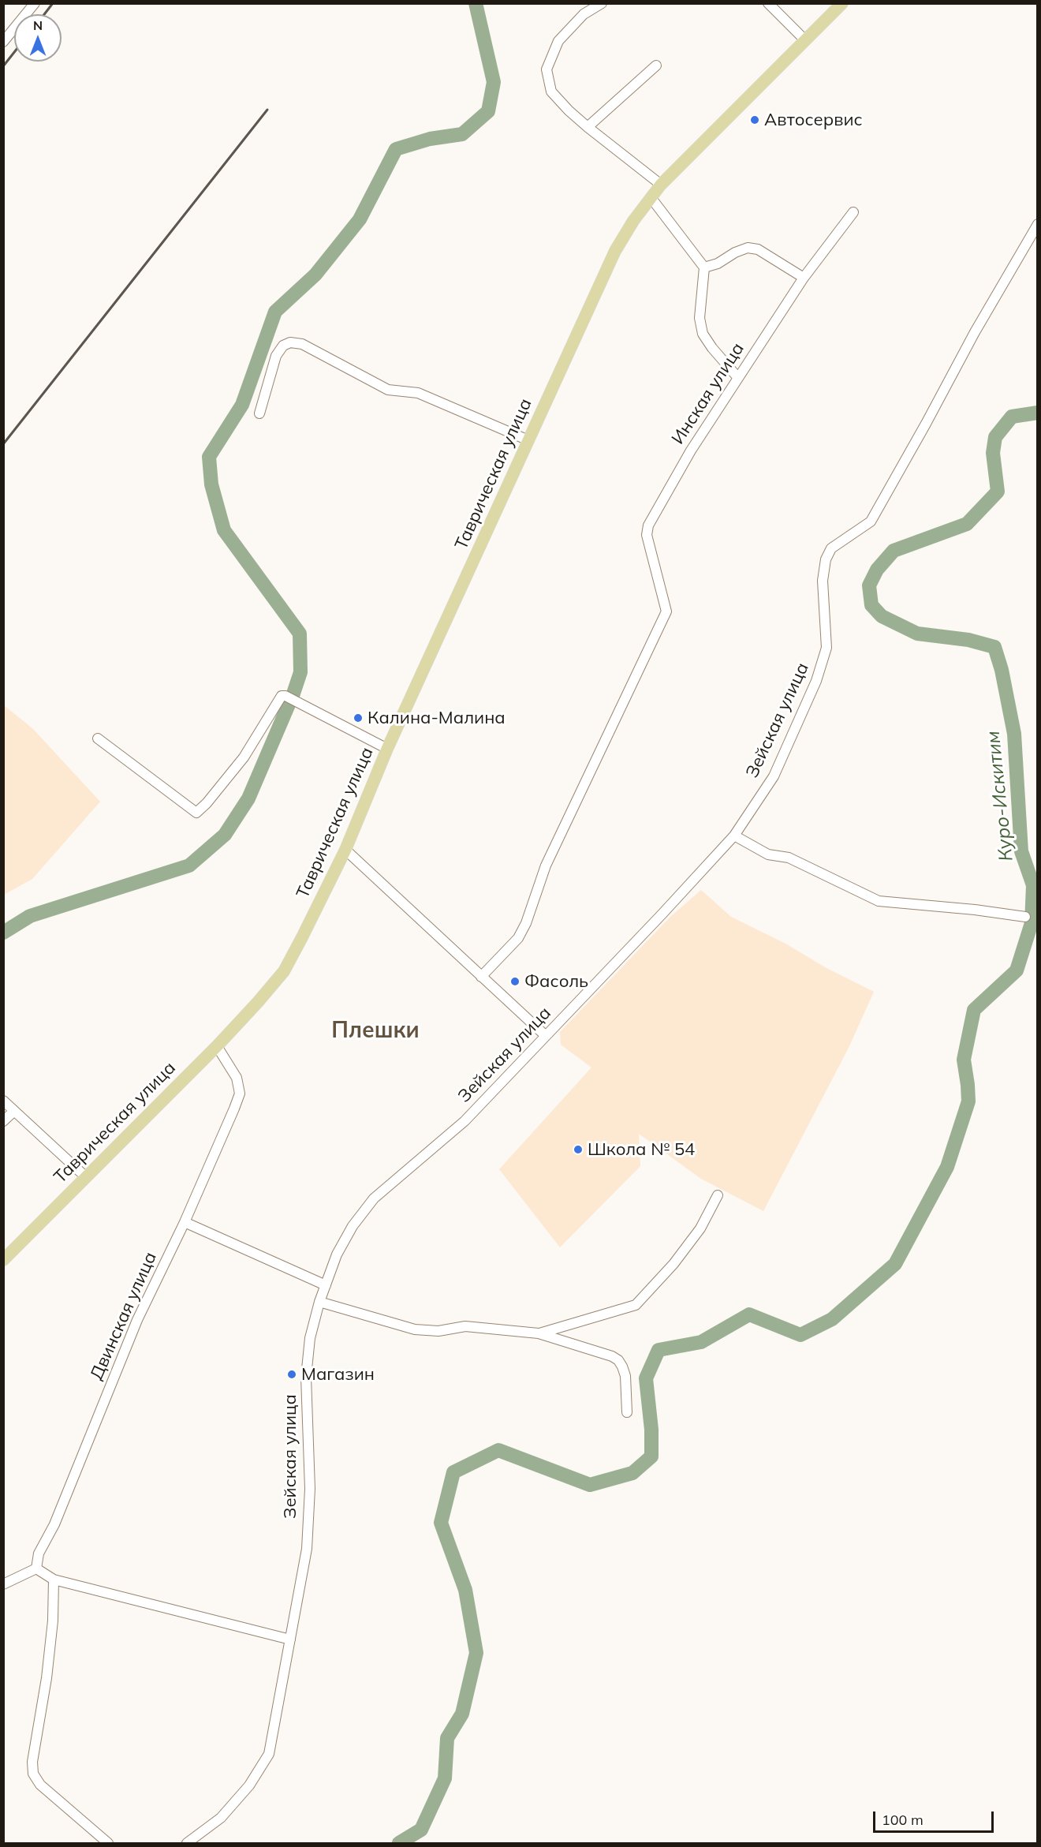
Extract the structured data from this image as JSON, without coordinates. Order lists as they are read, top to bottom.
{
  "streets": {
    "main road": ["Таврическая улица"],
    "street": ["Инская улица", "Зейская улица", "Двинская улица"]
  },
  "crossings": [
    ["Таврическая улица", "Двинская улица"]
  ],
  "districts": ["Плешки"],
  "water": ["Куро-Искитим"],
  "places": [
    "Автосервис",
    "Калина-Малина",
    "Фасоль",
    "Школа № 54",
    "Магазин"
  ],
  "scale_bar": "100 m",
  "north": "top"
}
